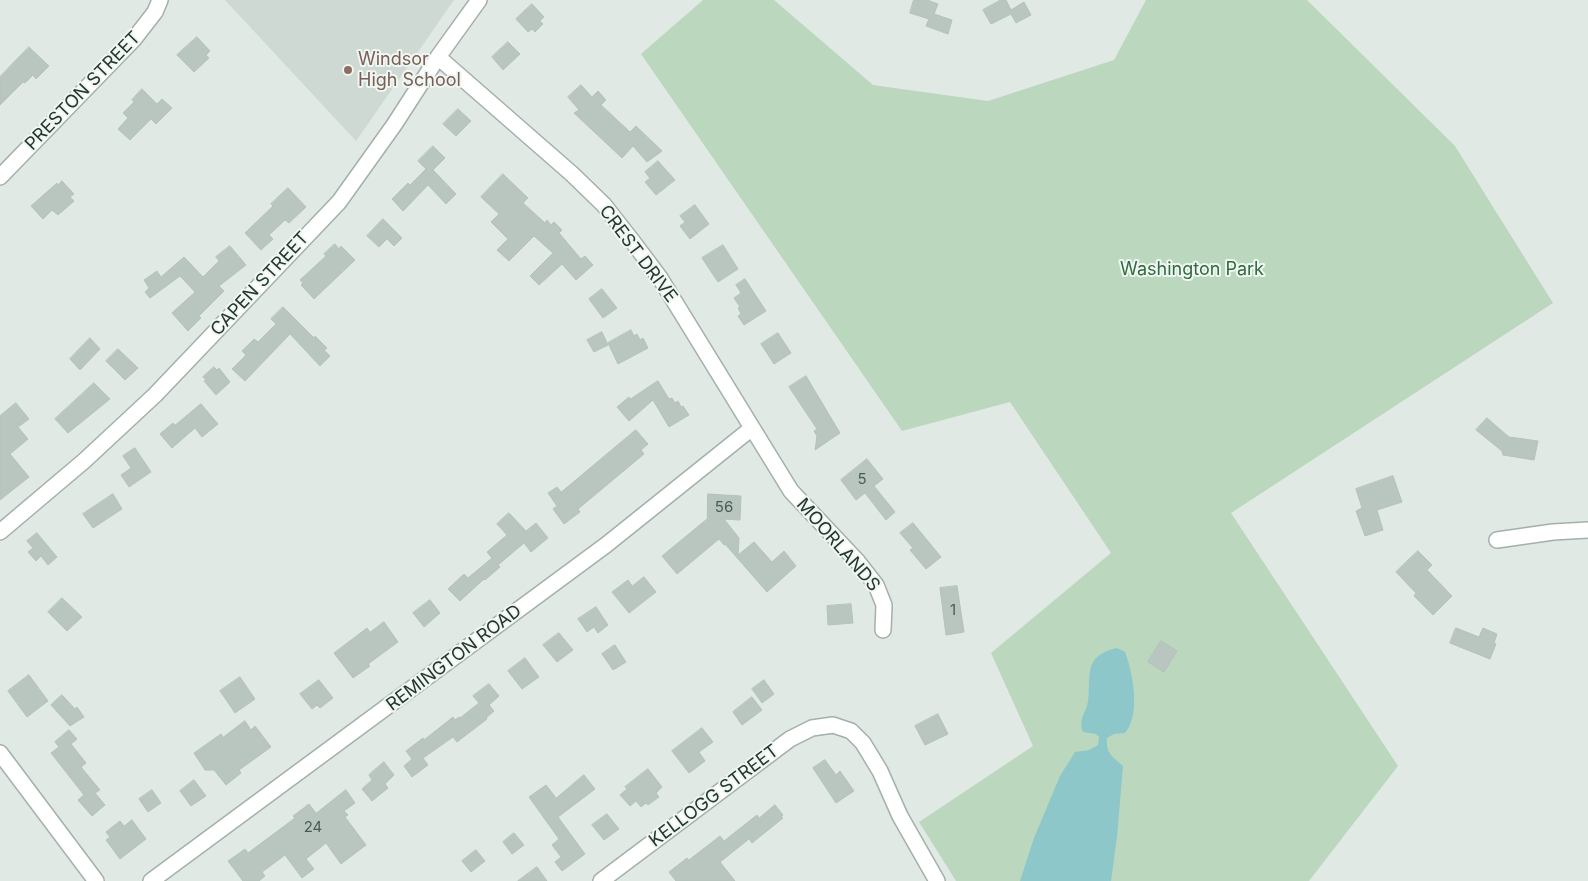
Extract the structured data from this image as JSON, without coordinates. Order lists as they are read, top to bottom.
{
  "streets": {
    "street": [
      "PRESTON STREET",
      "CREST DRIVE",
      "CAPEN STREET",
      "MOORLANDS",
      "REMINGTON ROAD",
      "KELLOGG STREET"
    ]
  },
  "crossings": [
    ["CREST DRIVE", "CAPEN STREET"],
    ["CREST DRIVE", "MOORLANDS"],
    ["CREST DRIVE", "REMINGTON ROAD"]
  ],
  "parks": ["Washington Park"],
  "places": ["Windsor High School"],
  "house_numbers": [
    "5",
    "56",
    "1",
    "24"
  ]
}
